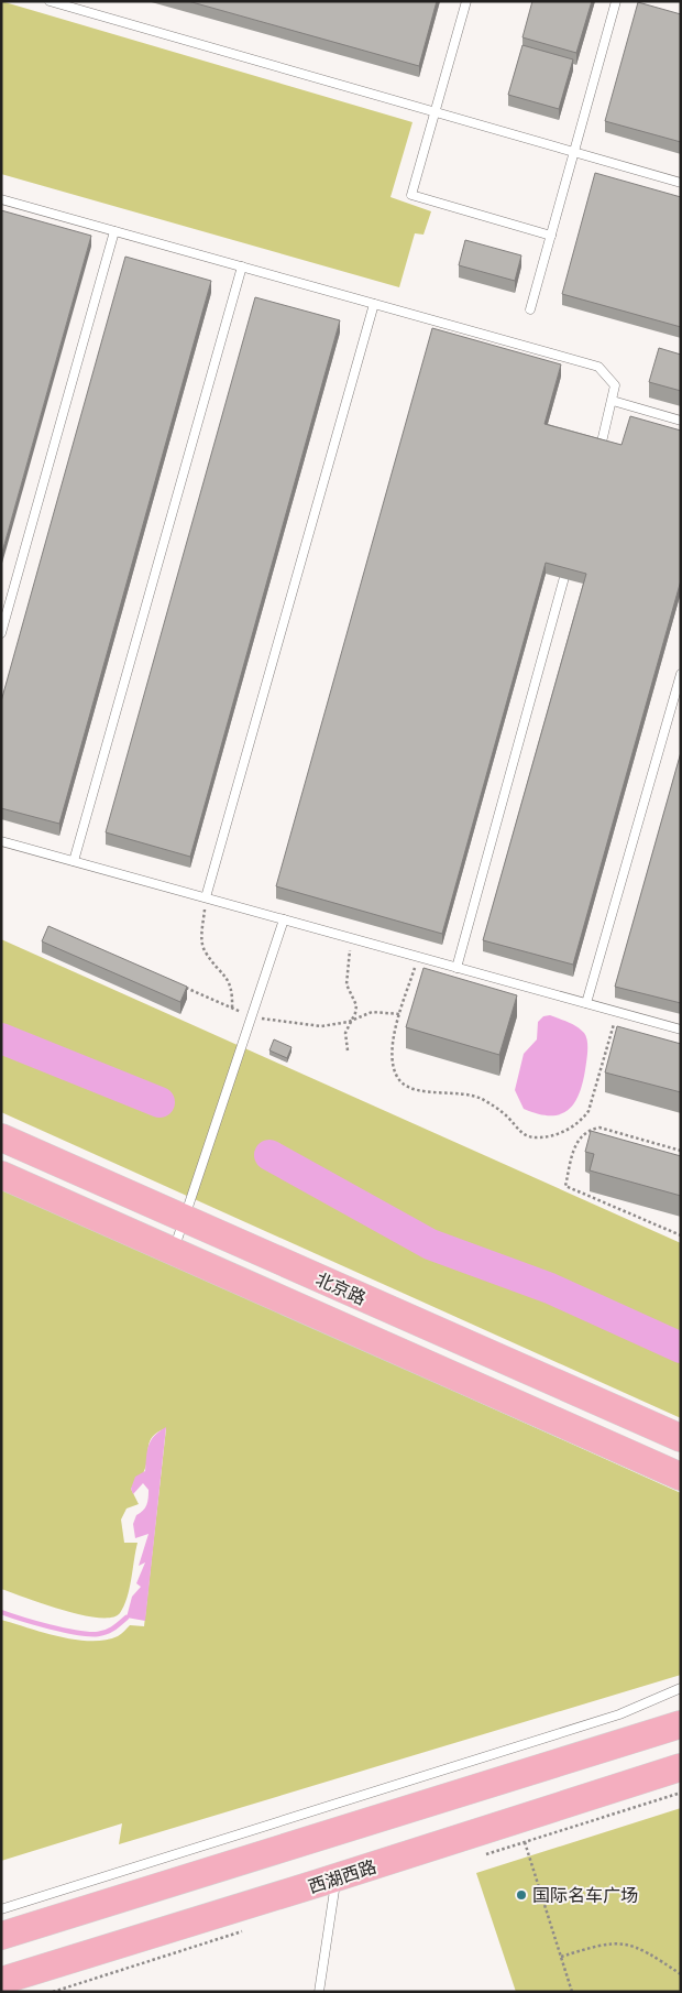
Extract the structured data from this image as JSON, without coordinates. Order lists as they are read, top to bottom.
{
  "streets": {
    "main road": ["北京路", "西湖西路"]
  },
  "places": ["国际名车广场"]
}
